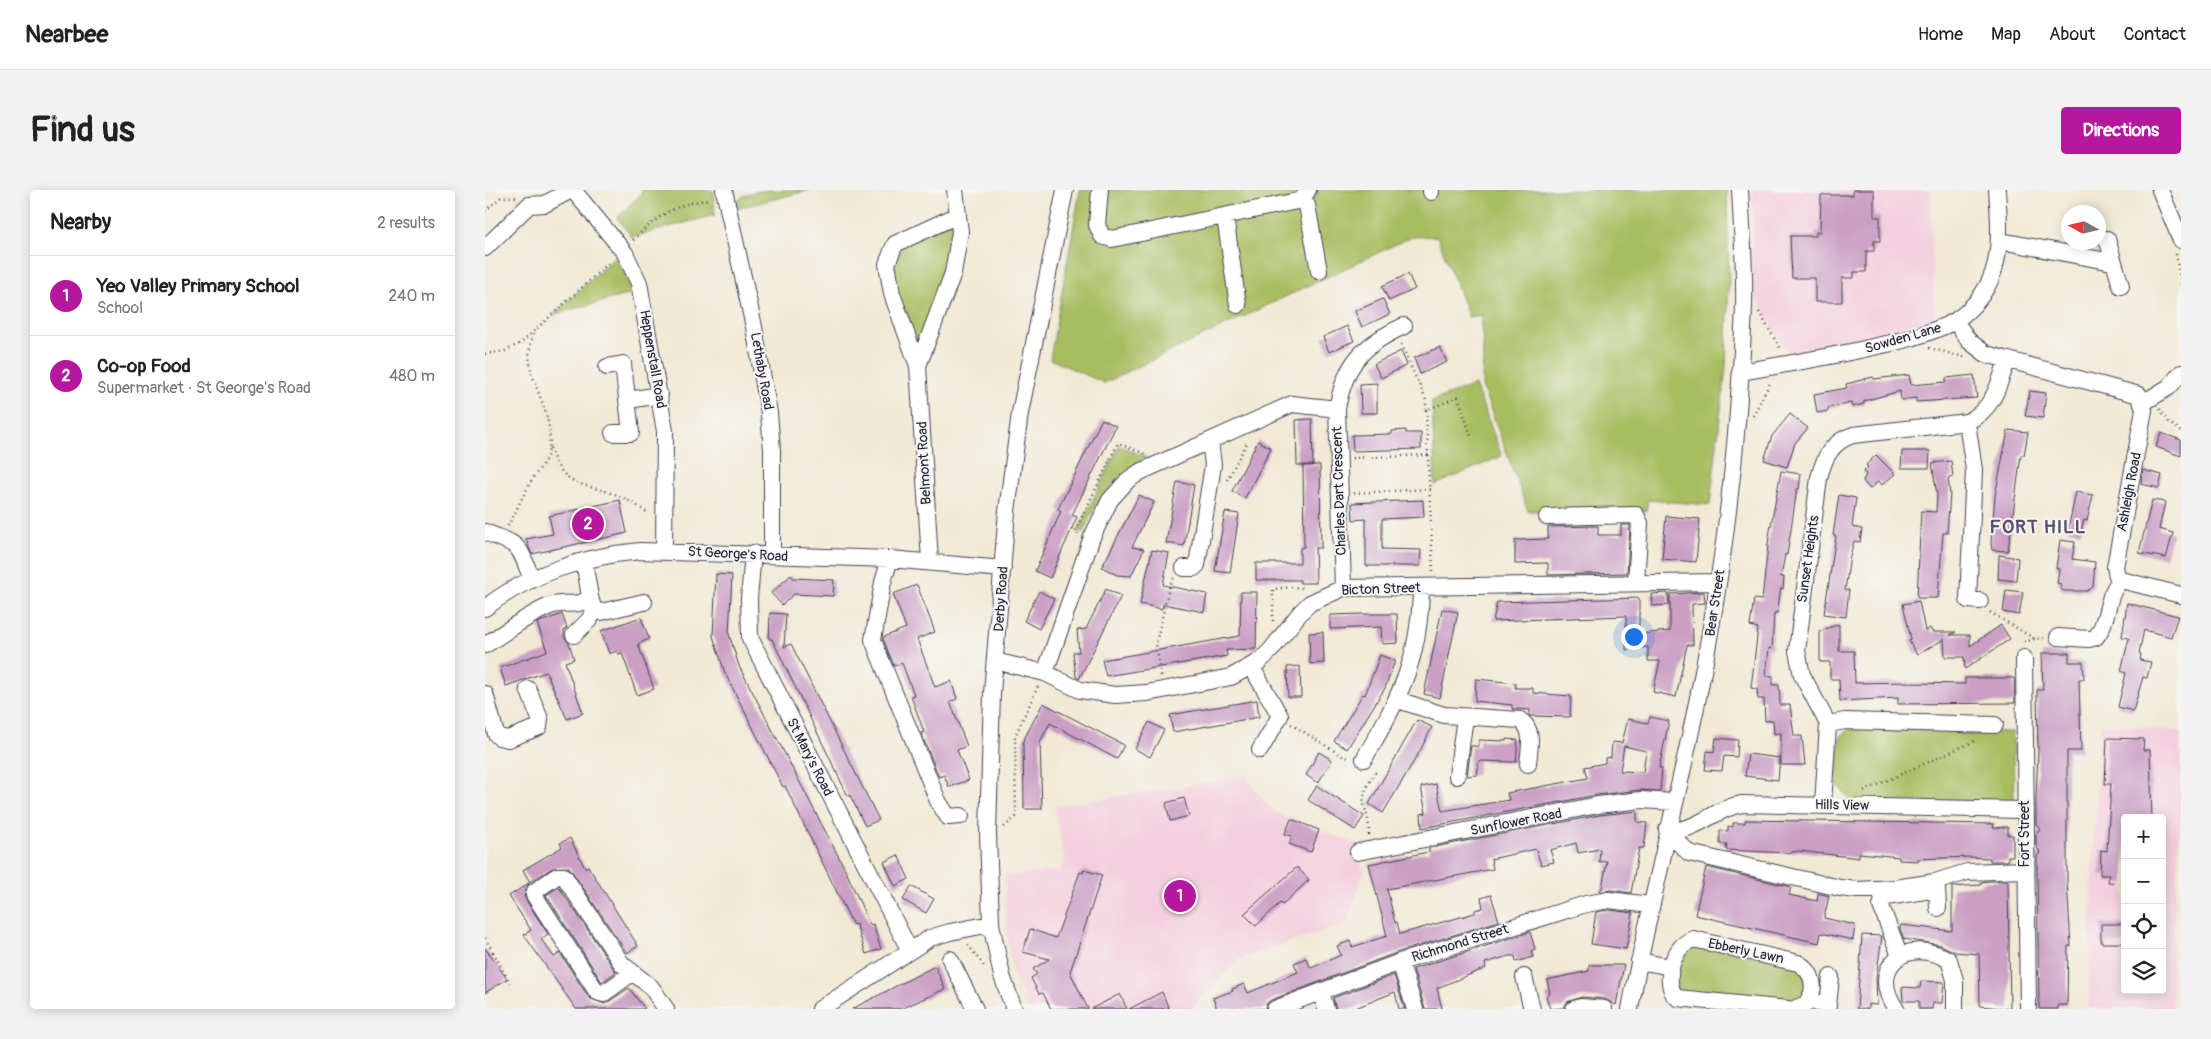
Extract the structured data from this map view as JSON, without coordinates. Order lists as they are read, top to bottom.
{
  "streets": {
    "street": [
      "Sowden Lane",
      "Heppenstall Road",
      "Lethaby Road",
      "Belmont Road",
      "Charles Dart Crescent",
      "Ashleigh Road",
      "St George's Road",
      "Sunset Heights",
      "Bicton Street",
      "Derby Road",
      "Bear Street",
      "St Mary's Road",
      "Hills View",
      "Sunflower Road",
      "Fort Street",
      "Richmond Street",
      "Ebberly Lawn"
    ]
  },
  "crossings": [
    ["Sowden Lane", "Ashleigh Road"],
    ["Sowden Lane", "Bear Street"],
    ["Heppenstall Road", "St George's Road"],
    ["Lethaby Road", "St George's Road"],
    ["Belmont Road", "St George's Road"],
    ["Charles Dart Crescent", "Bicton Street"],
    ["St George's Road", "Derby Road"],
    ["St George's Road", "St Mary's Road"],
    ["Bicton Street", "Derby Road"],
    ["Bicton Street", "Bear Street"],
    ["Bear Street", "Hills View"],
    ["Bear Street", "Sunflower Road"],
    ["Bear Street", "Richmond Street"],
    ["Hills View", "Fort Street"]
  ],
  "districts": ["FORT HILL"],
  "north": "left",
  "page": {
    "header": "Nearbee",
    "nav": [
      "Home",
      "Map",
      "About",
      "Contact"
    ],
    "buttons": "Directions",
    "title": "Find us",
    "heading": ["Nearby", "2 results"],
    "list": [
      {
        "mark": "1",
        "name": "Yeo Valley Primary School",
        "note": "School",
        "value": "240 m"
      },
      {
        "mark": "2",
        "name": "Co-op Food",
        "note": "Supermarket · St George's Road",
        "value": "480 m"
      }
    ],
    "pins": ["2", "1"],
    "map_buttons": ["+", "−"]
  }
}
